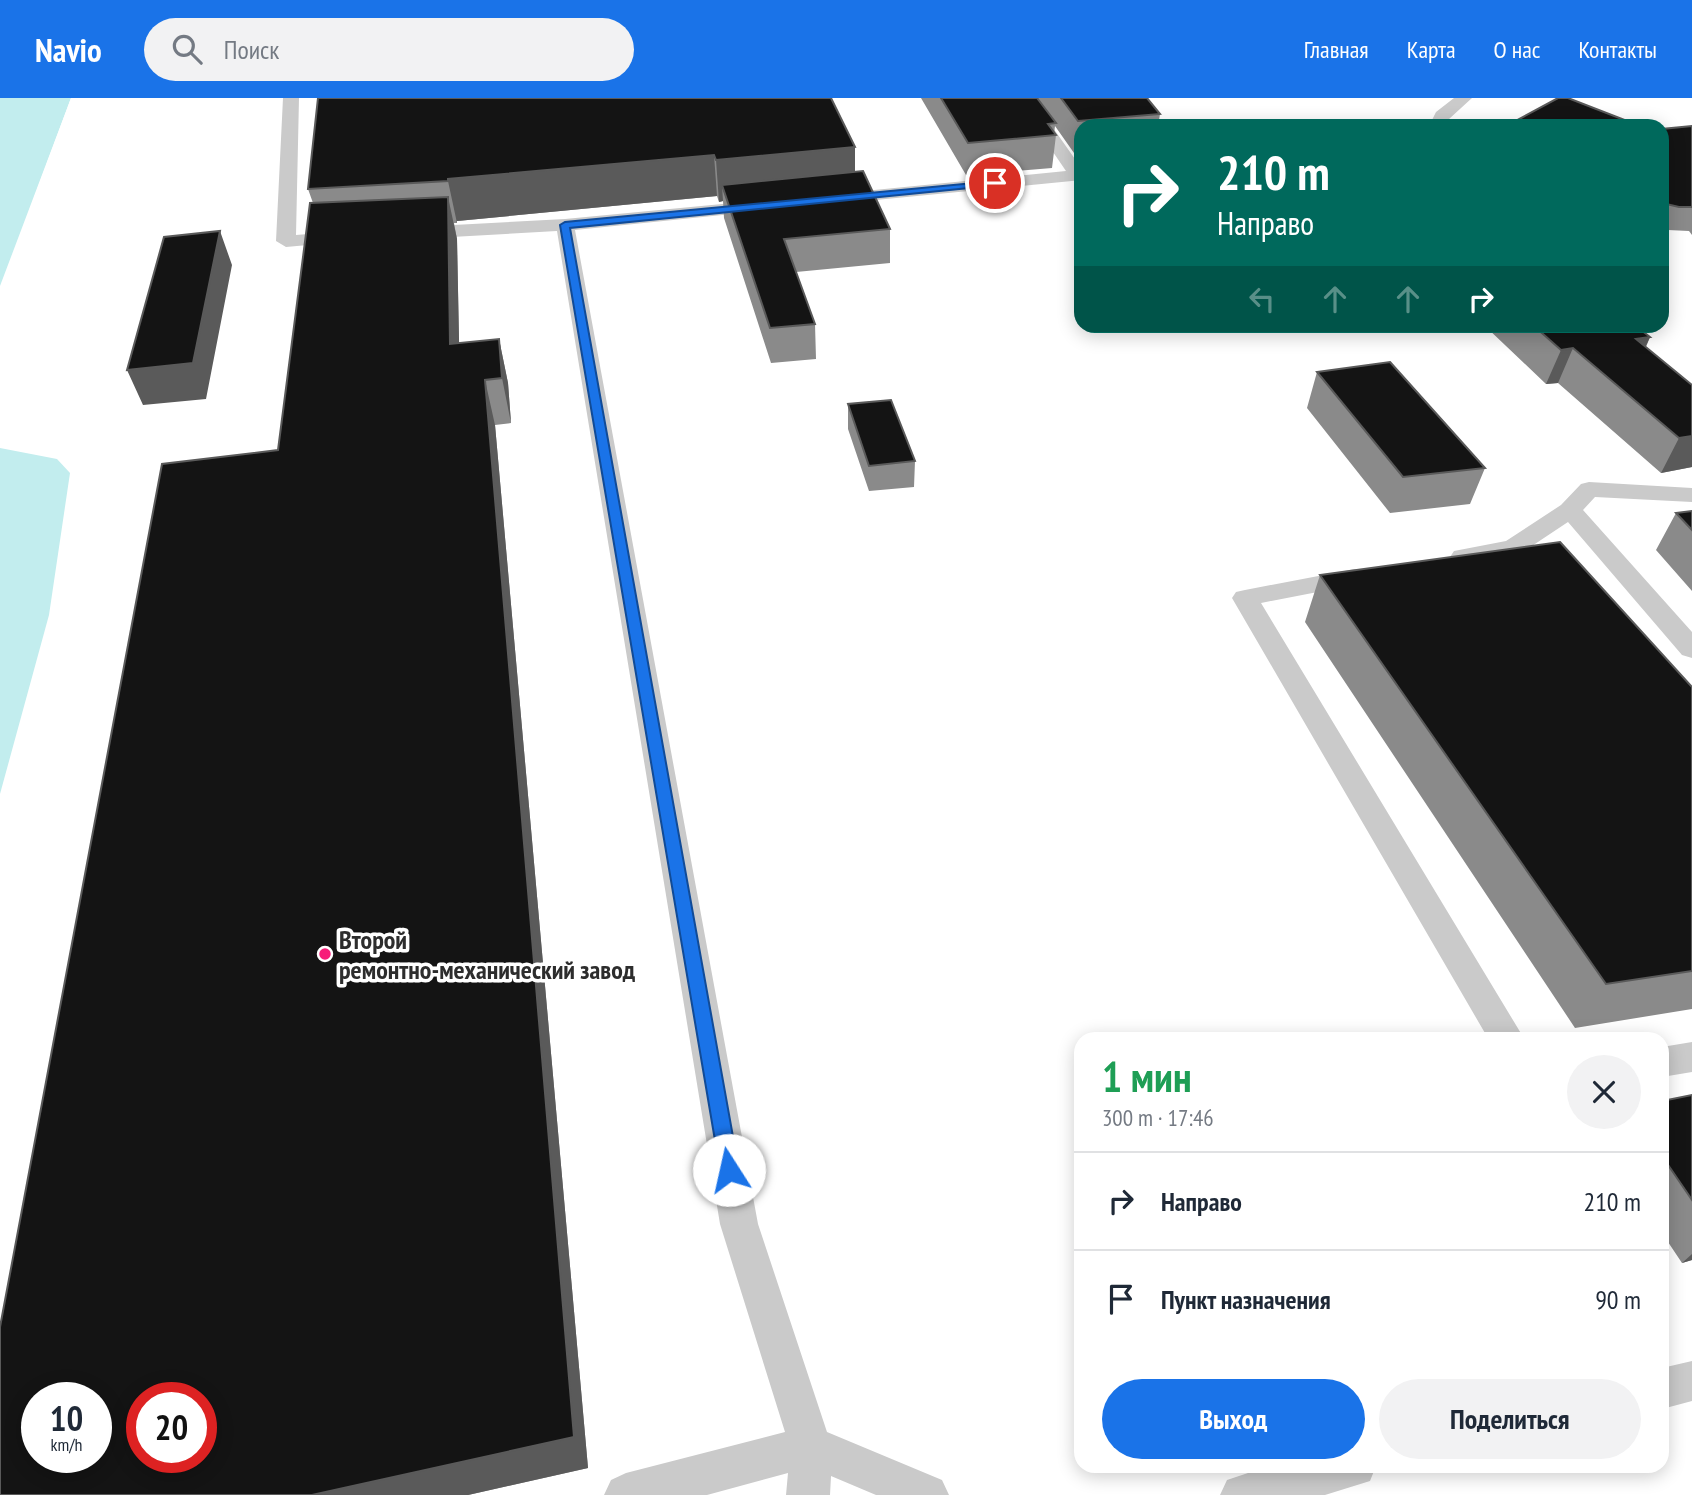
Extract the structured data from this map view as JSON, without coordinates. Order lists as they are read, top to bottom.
{
  "places": ["Второй ремонтно-механический завод"],
  "page": {
    "header": "Navio",
    "search": "Поиск",
    "nav": [
      "Главная",
      "Карта",
      "О нас",
      "Контакты"
    ],
    "turn": ["210 m", "Направо"],
    "heading": ["1 мин", "300 m · 17:46"],
    "list": [
      {
        "name": "Направо",
        "value": "210 m"
      },
      {
        "name": "Пункт назначения",
        "value": "90 m"
      }
    ],
    "buttons": ["Выход", "Поделиться"],
    "speed": "10 km/h",
    "limit": "20"
  }
}
